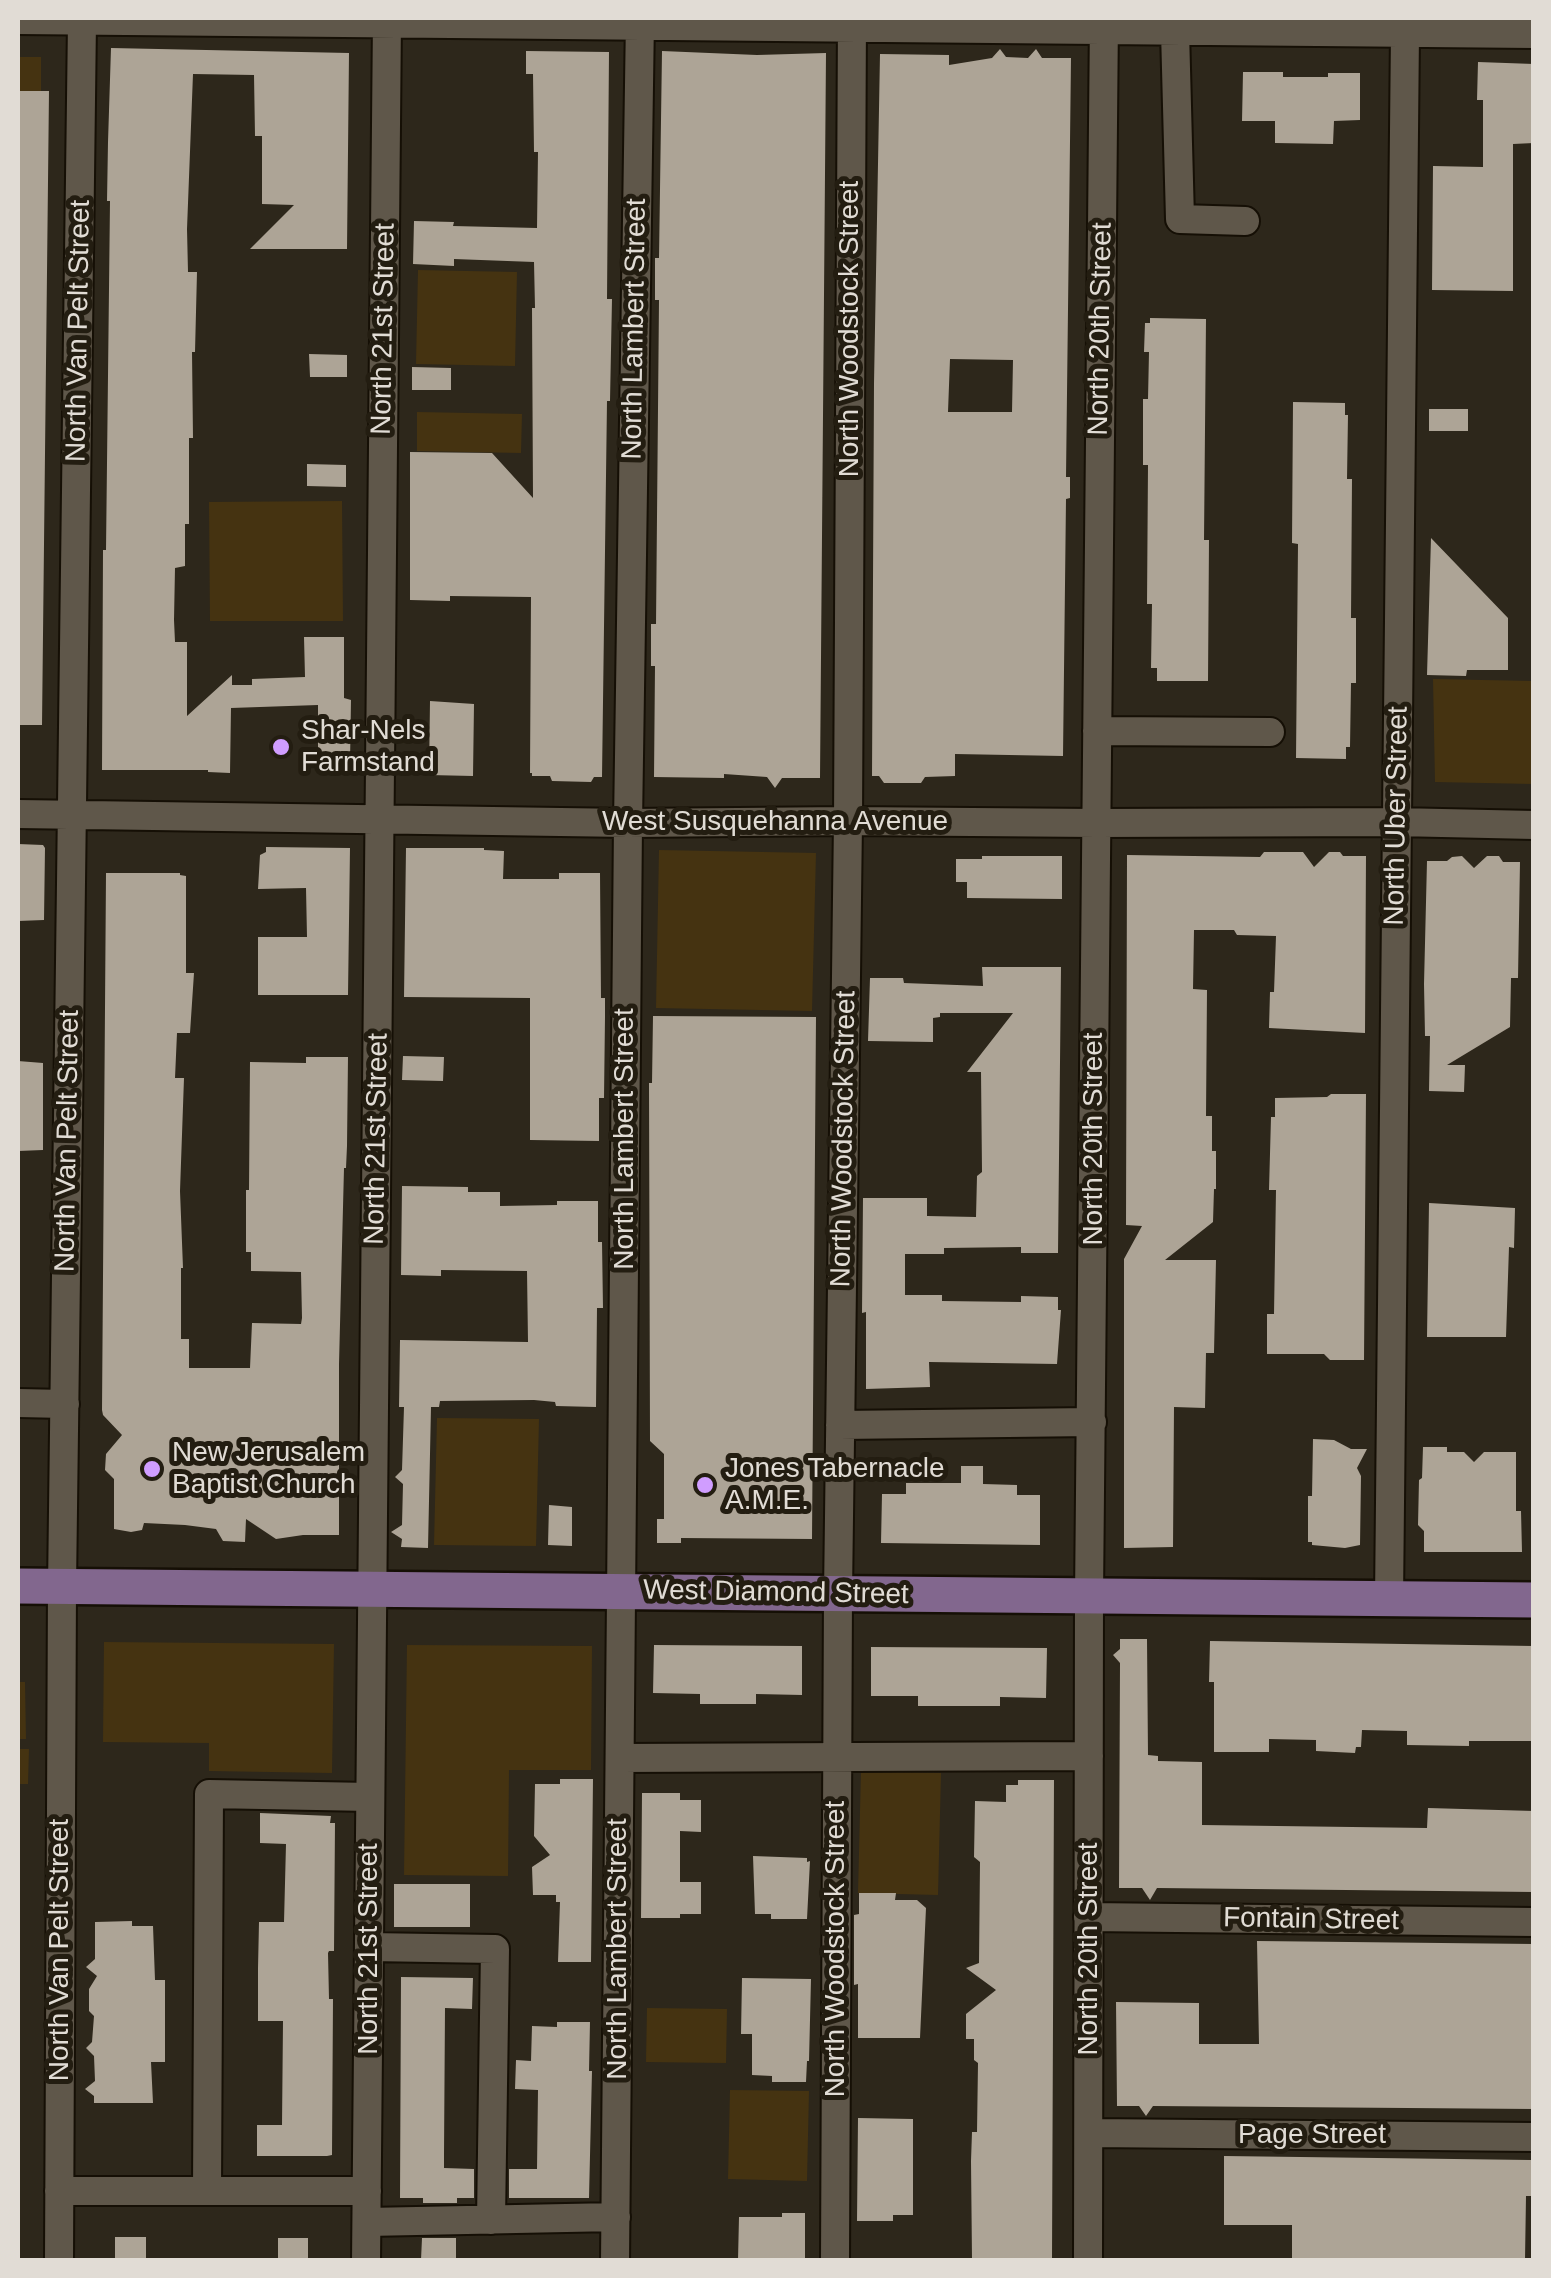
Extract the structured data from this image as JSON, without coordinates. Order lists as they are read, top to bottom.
{
  "streets": {
    "main road": ["West Diamond Street"],
    "street": [
      "North 21st Street",
      "North Lambert Street",
      "North Woodstock Street",
      "North 20th Street",
      "North Van Pelt Street",
      "North Uber Street",
      "West Susquehanna Avenue",
      "Fontain Street",
      "Page Street"
    ]
  },
  "crossings": [
    ["North 21st Street", "West Susquehanna Avenue"],
    ["North 21st Street", "West Diamond Street"],
    ["North Lambert Street", "West Susquehanna Avenue"],
    ["North Lambert Street", "West Diamond Street"],
    ["North Woodstock Street", "West Susquehanna Avenue"],
    ["North Woodstock Street", "West Diamond Street"],
    ["North 20th Street", "West Susquehanna Avenue"],
    ["North 20th Street", "West Diamond Street"],
    ["North 20th Street", "Fontain Street"],
    ["North 20th Street", "Page Street"],
    ["North Van Pelt Street", "West Susquehanna Avenue"],
    ["North Van Pelt Street", "West Diamond Street"],
    ["North Uber Street", "West Susquehanna Avenue"],
    ["North Uber Street", "West Diamond Street"]
  ],
  "places": ["Shar-Nels Farmstand", "New Jerusalem Baptist Church", "Jones Tabernacle A.M.E."]
}
